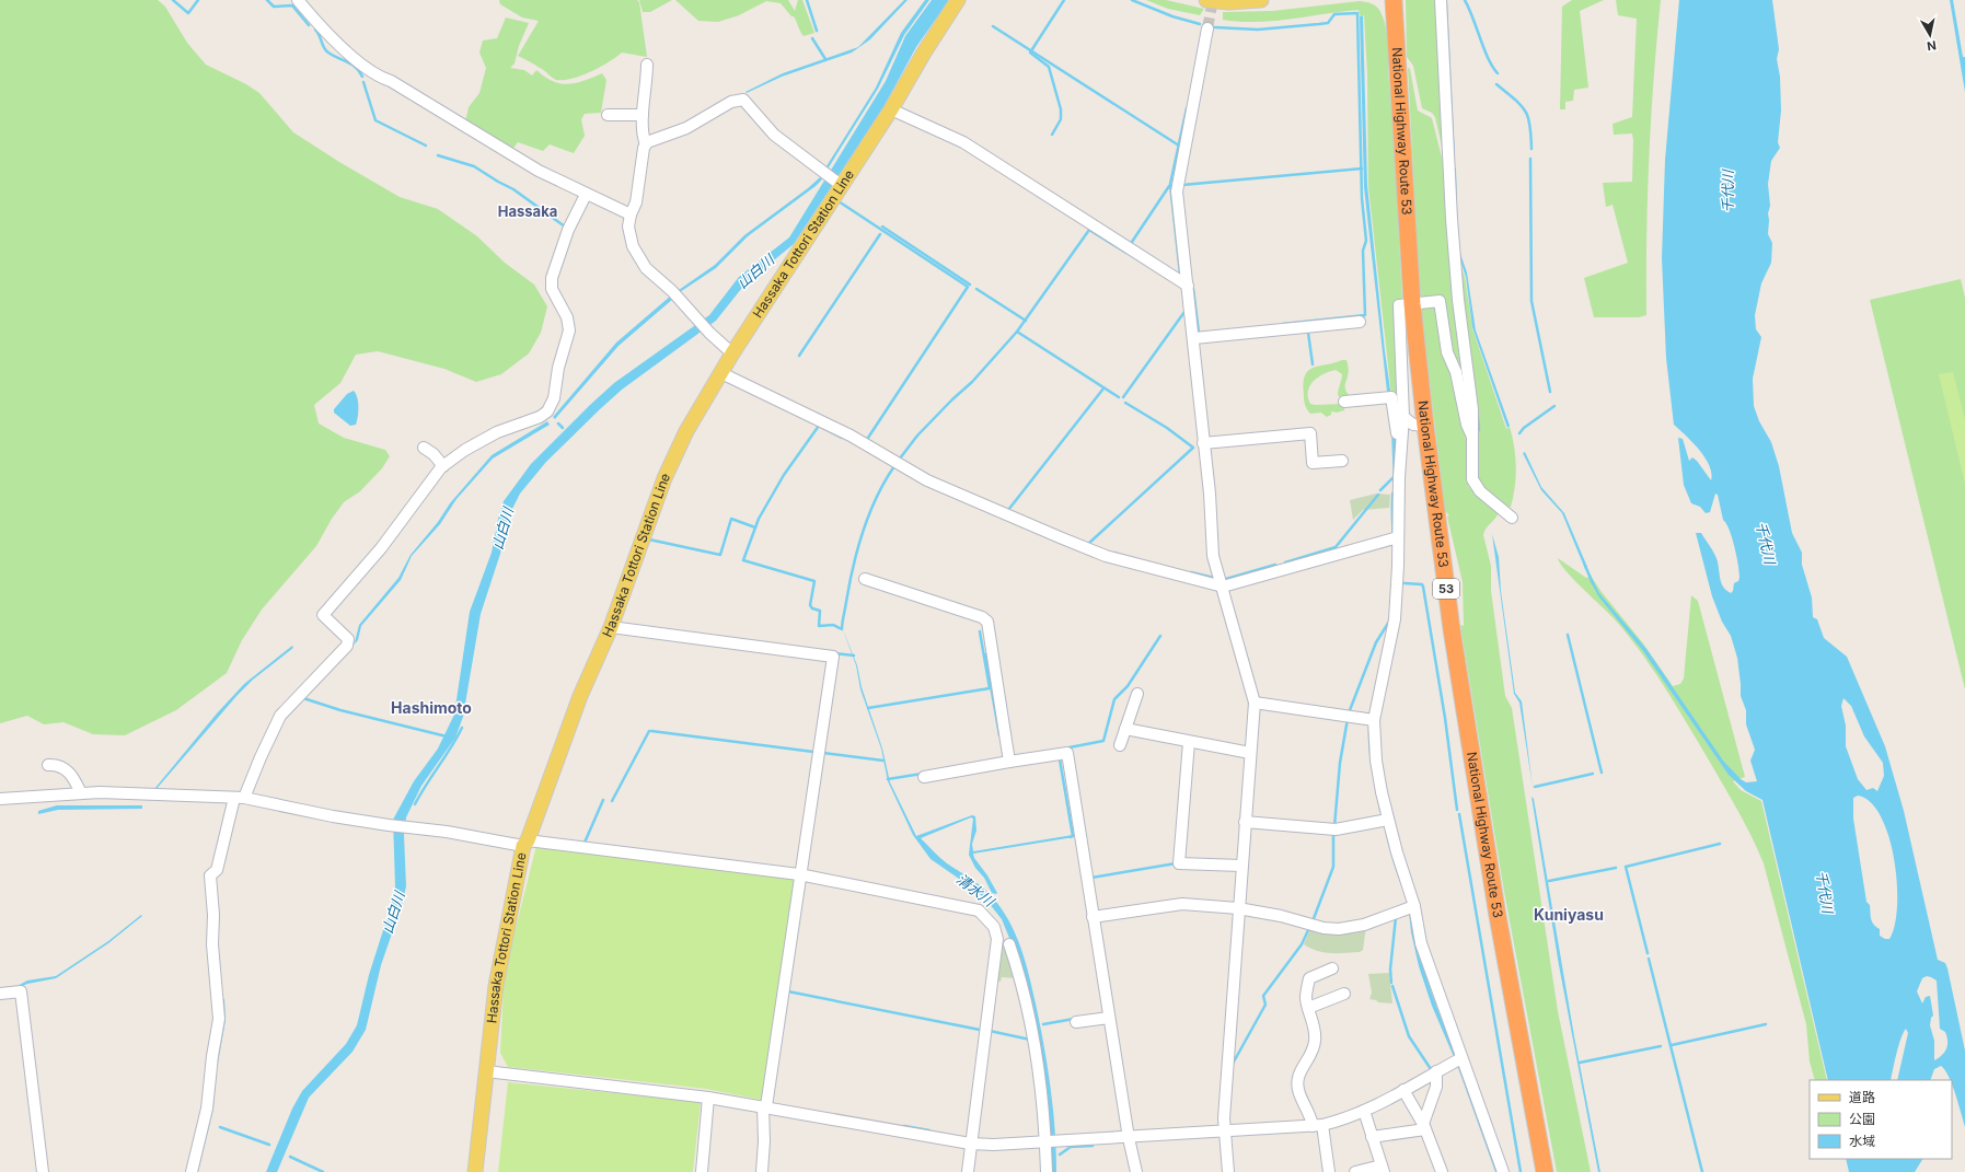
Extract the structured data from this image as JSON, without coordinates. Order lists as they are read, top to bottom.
{
  "streets": {
    "highway": ["National Highway Route 53", "53"],
    "main road": ["Hassaka Tottori Station Line"]
  },
  "districts": ["Hassaka", "Hashimoto", "Kuniyasu"],
  "water": ["千代川", "山白川", "清水川"],
  "legend": ["道路", "公園", "水域"],
  "north": "bottom"
}
